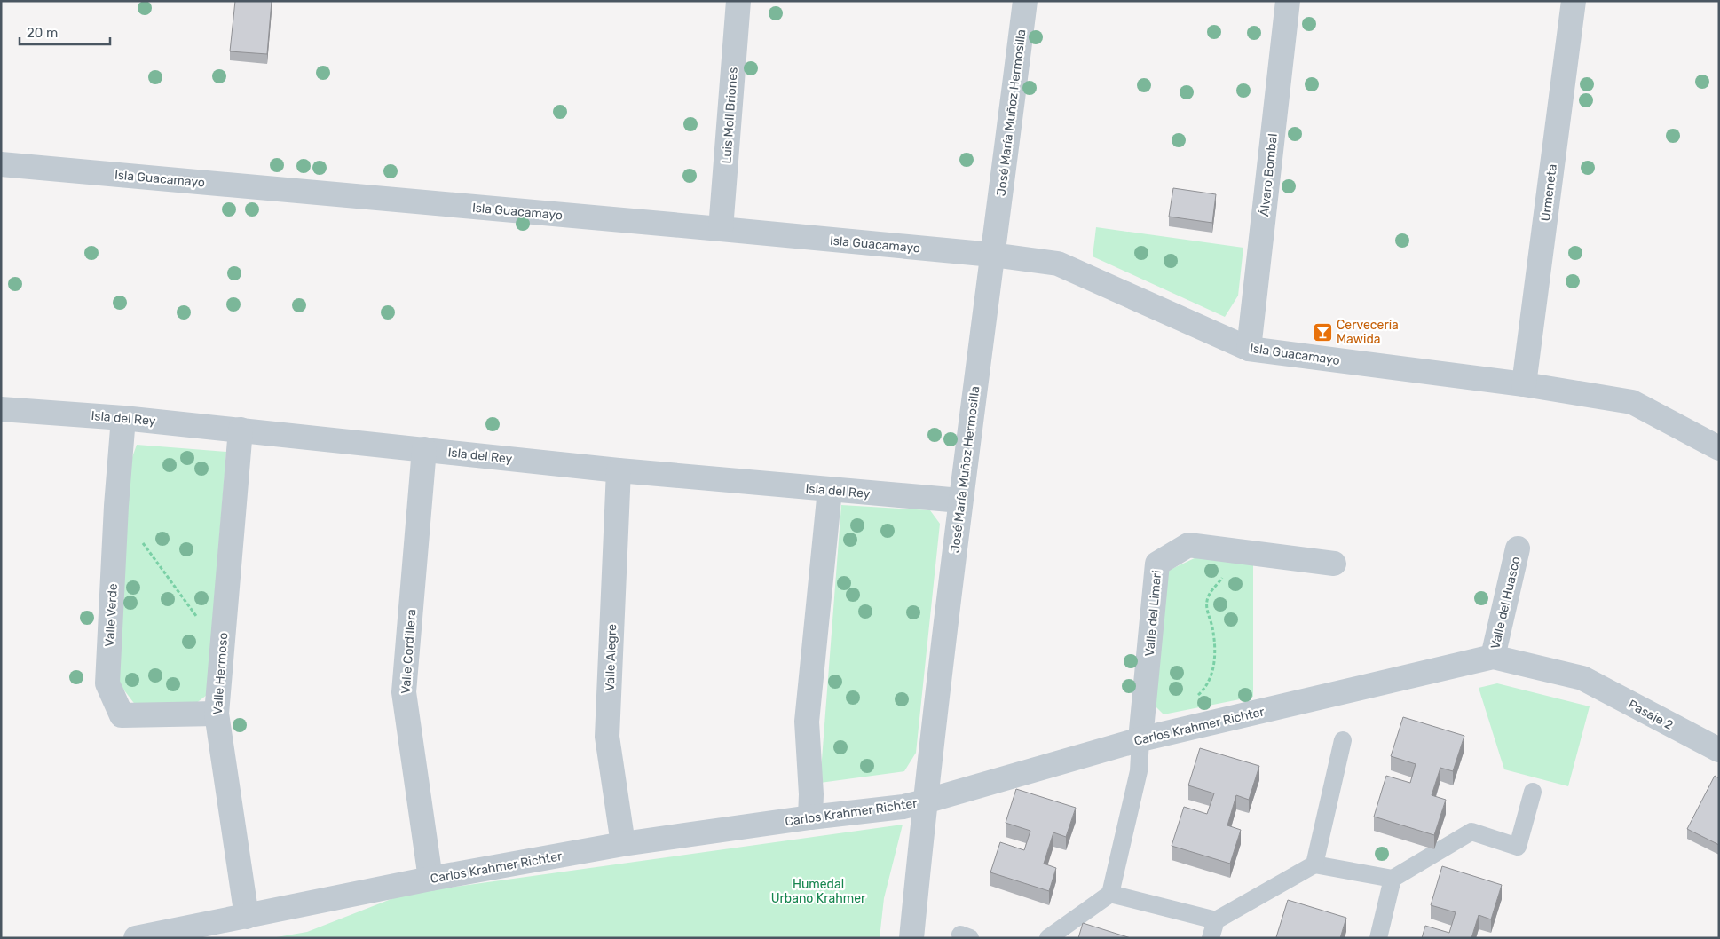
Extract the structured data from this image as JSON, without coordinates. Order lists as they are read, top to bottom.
{
  "streets": {
    "street": [
      "José María Muñoz Hermosilla",
      "Luis Moll Briones",
      "Álvaro Bombal",
      "Isla Guacamayo",
      "Urmeneta",
      "Isla del Rey",
      "Valle del Huasco",
      "Valle del Limari",
      "Valle Verde",
      "Valle Cordillera",
      "Valle Alegre",
      "Valle Hermoso",
      "Pasaje 2",
      "Carlos Krahmer Richter"
    ]
  },
  "crossings": [
    ["José María Muñoz Hermosilla", "Isla Guacamayo"],
    ["José María Muñoz Hermosilla", "Isla del Rey"],
    ["José María Muñoz Hermosilla", "Carlos Krahmer Richter"],
    ["Luis Moll Briones", "Isla Guacamayo"],
    ["Álvaro Bombal", "Isla Guacamayo"],
    ["Isla Guacamayo", "Urmeneta"],
    ["Isla del Rey", "Valle Verde"],
    ["Isla del Rey", "Valle Cordillera"],
    ["Isla del Rey", "Valle Alegre"],
    ["Isla del Rey", "Valle Hermoso"],
    ["Valle del Huasco", "Carlos Krahmer Richter"],
    ["Valle del Limari", "Carlos Krahmer Richter"],
    ["Valle Verde", "Valle Hermoso"],
    ["Valle Cordillera", "Carlos Krahmer Richter"],
    ["Valle Alegre", "Carlos Krahmer Richter"],
    ["Valle Hermoso", "Carlos Krahmer Richter"],
    ["Pasaje 2", "Carlos Krahmer Richter"]
  ],
  "parks": ["Humedal Urbano Krahmer"],
  "places": {
    "bar": ["Cervecería Mawida"]
  },
  "scale_bar": "20 m"
}
